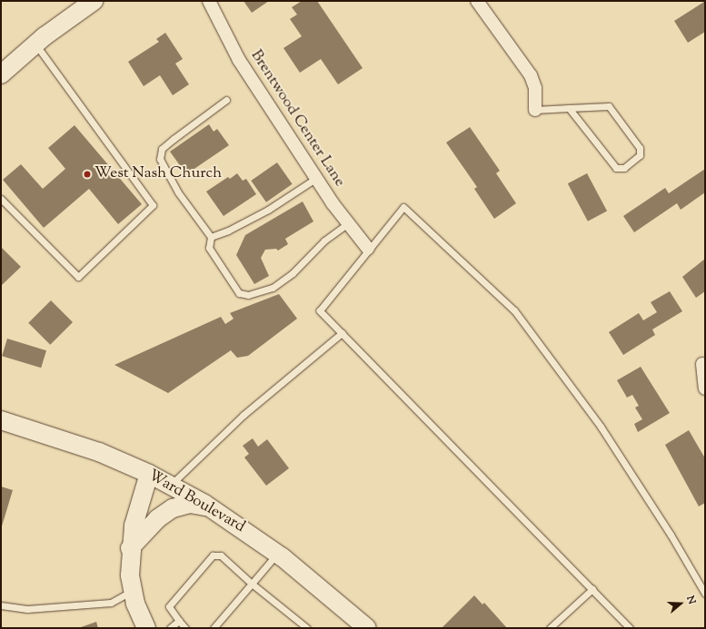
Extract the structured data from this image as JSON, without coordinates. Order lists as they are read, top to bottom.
{
  "streets": {
    "main road": ["Ward Boulevard"],
    "street": ["Brentwood Center Lane"]
  },
  "places": ["West Nash Church"],
  "north": "right"
}
